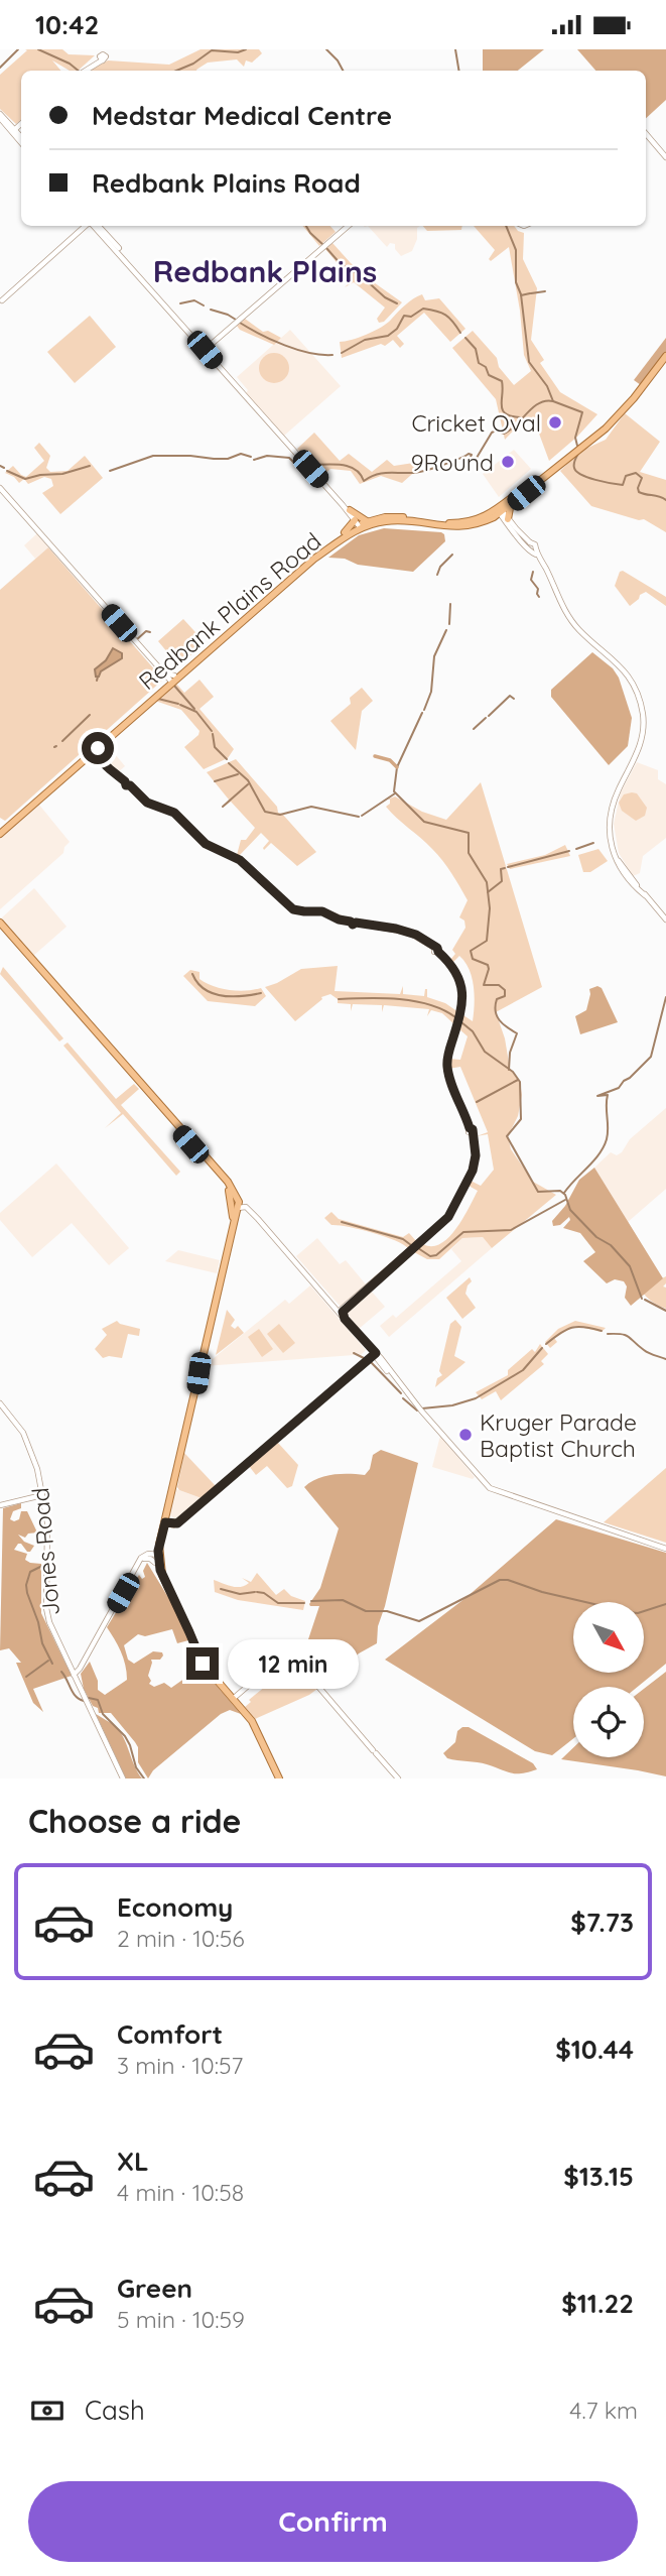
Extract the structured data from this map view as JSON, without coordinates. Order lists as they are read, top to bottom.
{
  "streets": {
    "main road": ["Redbank Plains Road"],
    "street": ["Jones Road"]
  },
  "districts": ["Redbank Plains"],
  "places": ["Cricket Oval", "9Round", "Kruger Parade Baptist Church"],
  "north": "bottom right",
  "page": {
    "status": "10:42",
    "banner": ["Medstar Medical Centre", "Redbank Plains Road"],
    "bubble": "12 min",
    "heading": "Choose a ride",
    "list": [
      {
        "name": "Economy",
        "note": "2 min · 10:56",
        "value": "$7.73"
      },
      {
        "name": "Comfort",
        "note": "3 min · 10:57",
        "value": "$10.44"
      },
      {
        "name": "XL",
        "note": "4 min · 10:58",
        "value": "$13.15"
      },
      {
        "name": "Green",
        "note": "5 min · 10:59",
        "value": "$11.22"
      }
    ],
    "pay": ["Cash", "4.7 km"],
    "buttons": "Confirm"
  }
}
